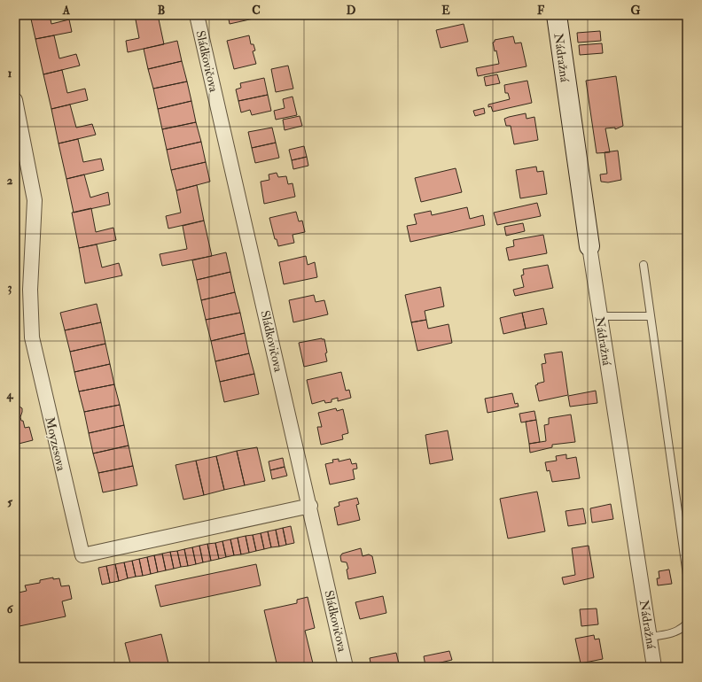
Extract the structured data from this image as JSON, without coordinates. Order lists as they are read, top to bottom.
{
  "streets": {
    "street": ["Nádražná", "Sládkovičova", "Moyzesova"]
  },
  "crossings": [
    ["Sládkovičova", "Moyzesova"]
  ],
  "grid": {
    "columns": [
      "A",
      "B",
      "C",
      "D",
      "E",
      "F",
      "G"
    ],
    "rows": [
      "1",
      "2",
      "3",
      "4",
      "5",
      "6"
    ]
  }
}
